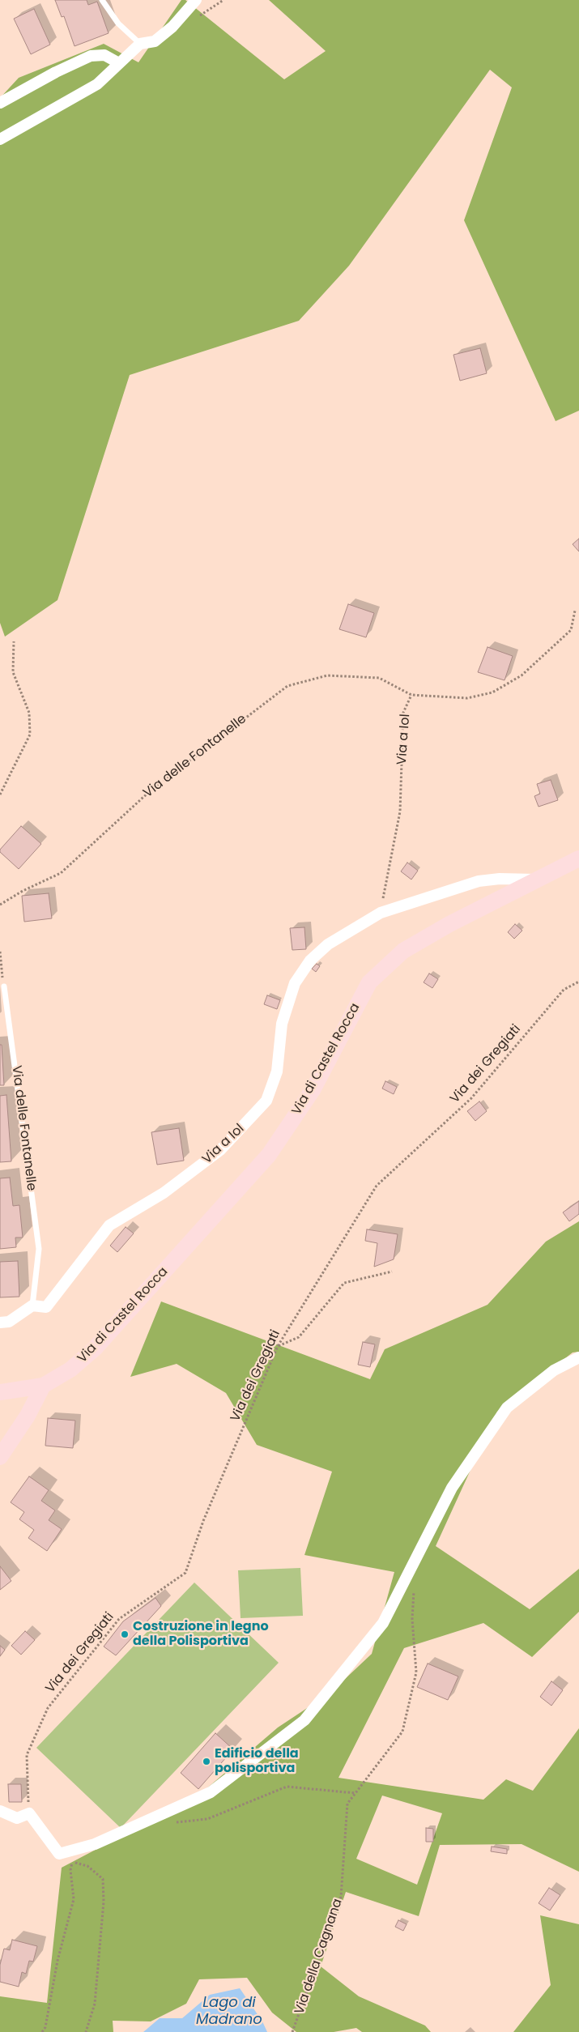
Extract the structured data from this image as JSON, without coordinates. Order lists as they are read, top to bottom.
{
  "streets": {
    "main road": ["Via di Castel Rocca"],
    "street": ["Via a Iol"],
    "lane": ["Via delle Fontanelle"],
    "path": ["Via dei Gregiati", "Via della Cagnana"]
  },
  "crossings": [
    ["Via a Iol", "Via delle Fontanelle"],
    ["Via a Iol", "Via di Castel Rocca"]
  ],
  "water": ["Lago di Madrano"],
  "places": ["Costruzione in legno della Polisportiva", "Edificio della polisportiva"]
}
